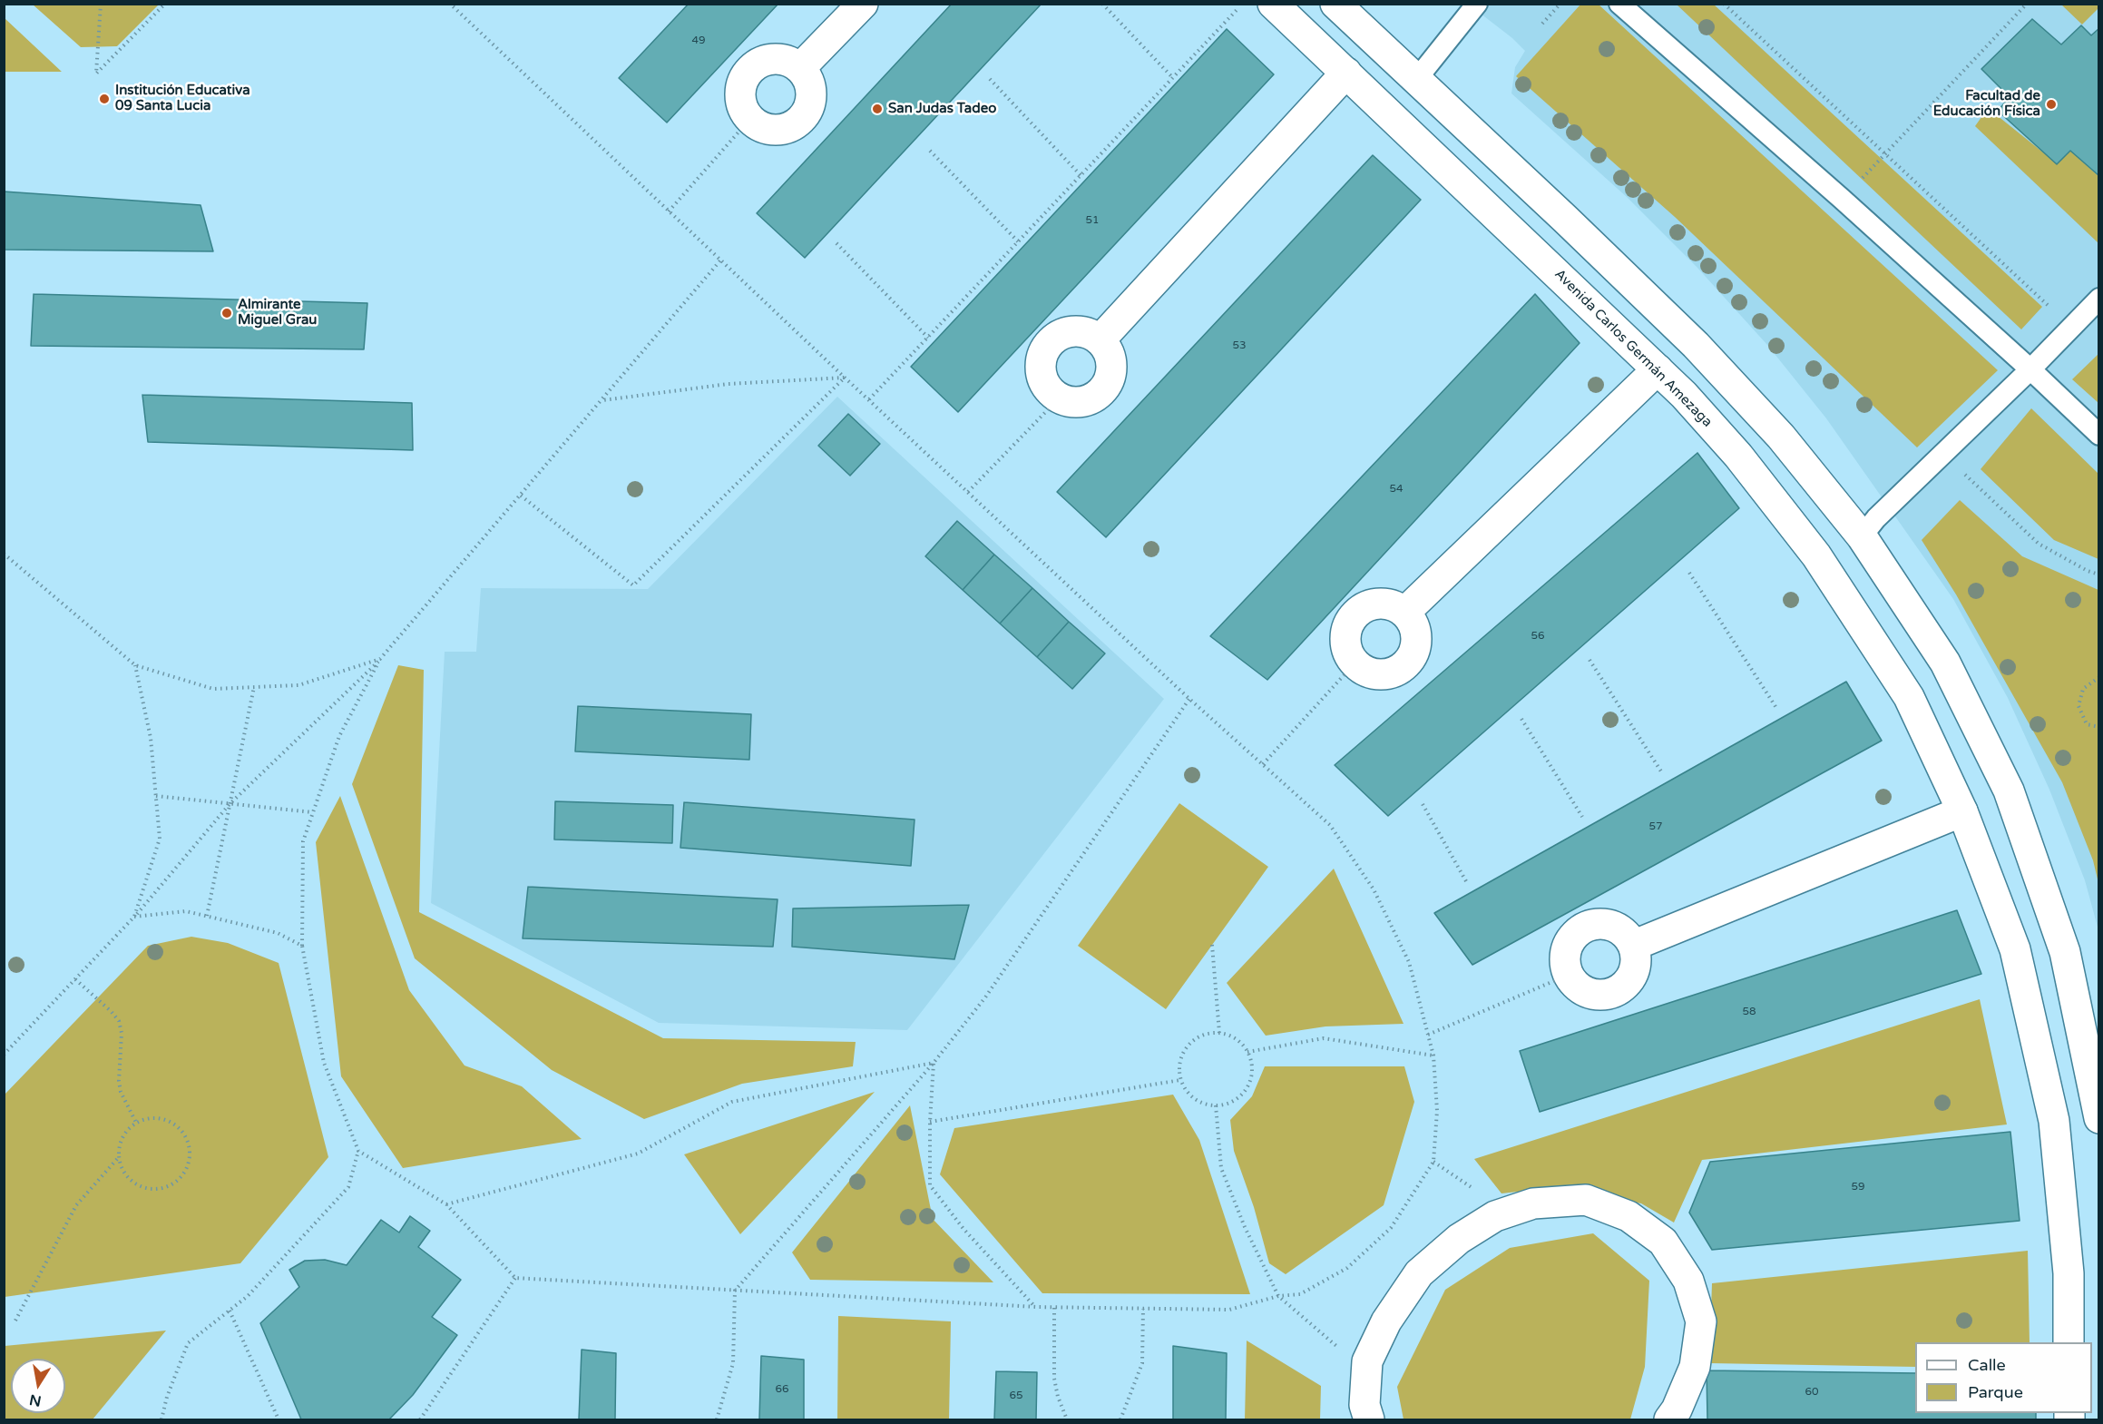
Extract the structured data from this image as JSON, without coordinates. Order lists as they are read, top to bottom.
{
  "streets": {
    "main road": ["Avenida Carlos Germán Amezaga"]
  },
  "places": [
    "Institución Educativa 09 Santa Lucia",
    "Facultad de Educación Física",
    "San Judas Tadeo",
    "Almirante Miguel Grau"
  ],
  "house_numbers": [
    "49",
    "51",
    "53",
    "54",
    "56",
    "57",
    "58",
    "59",
    "66",
    "60",
    "65"
  ],
  "legend": ["Calle", "Parque"],
  "north": "bottom"
}
